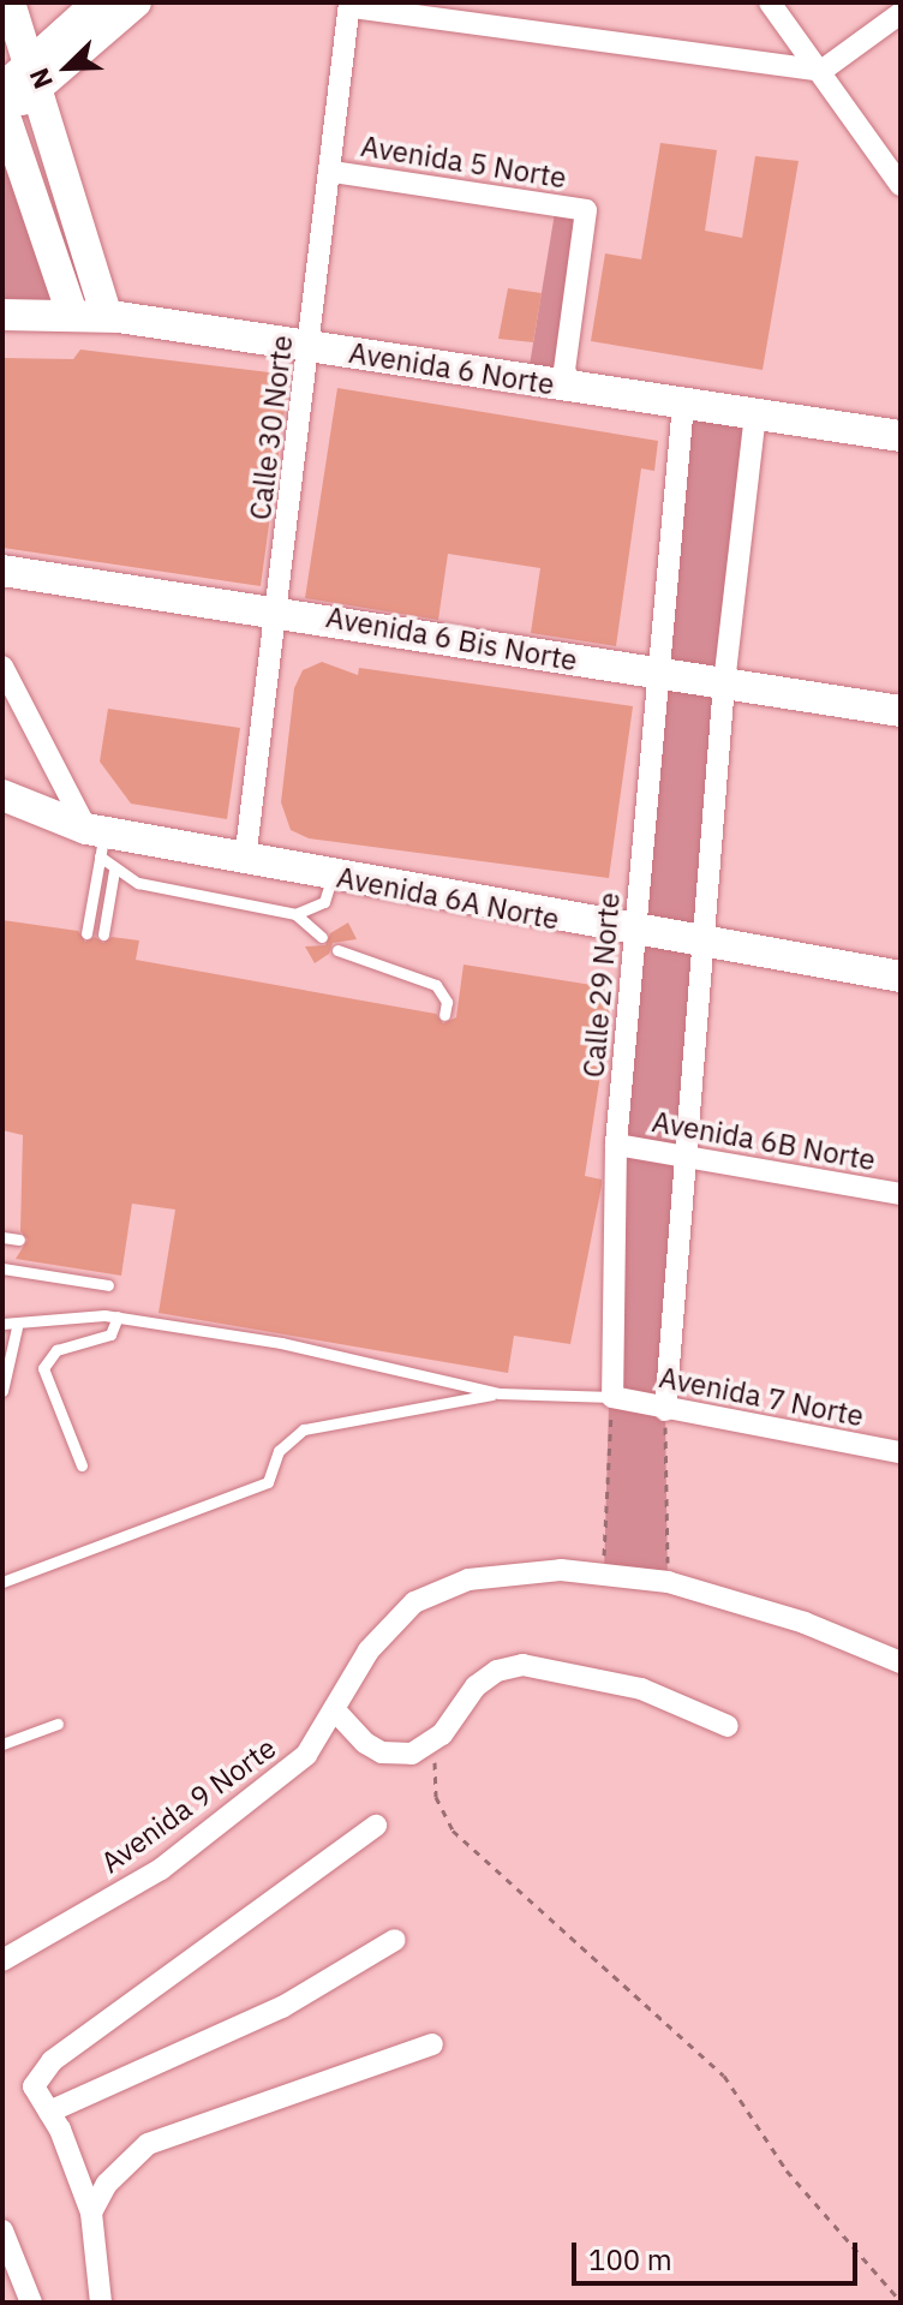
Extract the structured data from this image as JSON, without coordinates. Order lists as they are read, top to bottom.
{
  "streets": {
    "main road": ["Avenida 6 Norte", "Avenida 6 Bis Norte", "Avenida 6A Norte"],
    "street": [
      "Avenida 5 Norte",
      "Calle 30 Norte",
      "Calle 29 Norte",
      "Avenida 6B Norte",
      "Avenida 7 Norte",
      "Avenida 9 Norte"
    ]
  },
  "crossings": [
    ["Avenida 5 Norte", "Avenida 6 Norte"],
    ["Avenida 5 Norte", "Calle 30 Norte"],
    ["Avenida 6 Norte", "Calle 30 Norte"],
    ["Avenida 6 Norte", "Calle 29 Norte"],
    ["Calle 30 Norte", "Avenida 6 Bis Norte"],
    ["Calle 30 Norte", "Avenida 6A Norte"],
    ["Avenida 6 Bis Norte", "Calle 29 Norte"],
    ["Avenida 6A Norte", "Calle 29 Norte"],
    ["Calle 29 Norte", "Avenida 6B Norte"],
    ["Calle 29 Norte", "Avenida 7 Norte"]
  ],
  "scale_bar": "100 m",
  "north": "bottom left"
}
